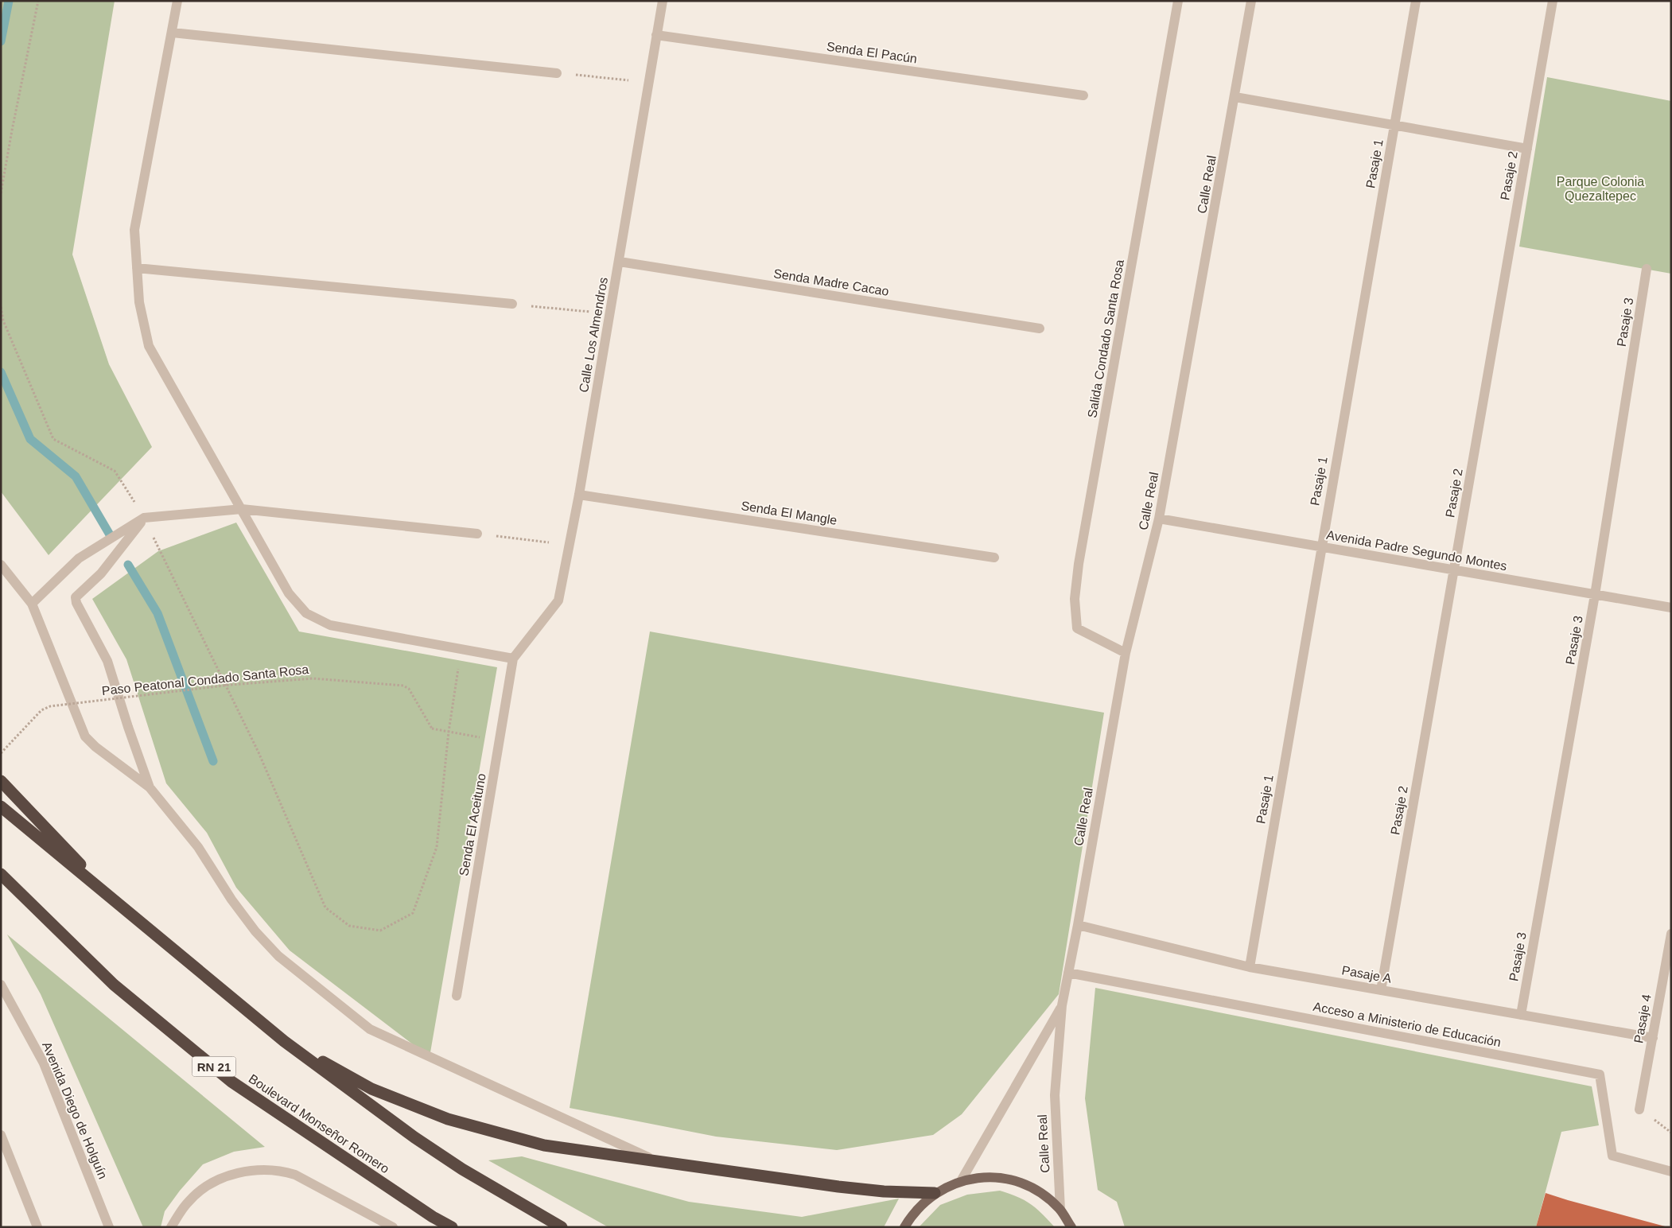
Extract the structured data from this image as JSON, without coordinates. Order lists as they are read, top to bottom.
{
  "streets": {
    "highway": ["RN 21", "Boulevard Monseñor Romero"],
    "street": [
      "Senda El Pacún",
      "Pasaje 1",
      "Pasaje 2",
      "Calle Real",
      "Senda Madre Cacao",
      "Pasaje 3",
      "Calle Los Almendros",
      "Salida Condado Santa Rosa",
      "Senda El Mangle",
      "Avenida Padre Segundo Montes",
      "Senda El Aceituno",
      "Pasaje A",
      "Pasaje 4",
      "Acceso a Ministerio de Educación",
      "Avenida Diego de Holguín"
    ],
    "path": ["Paso Peatonal Condado Santa Rosa"]
  },
  "crossings": [
    ["Senda El Pacún", "Calle Los Almendros"],
    ["Pasaje 1", "Avenida Padre Segundo Montes"],
    ["Pasaje 1", "Pasaje A"],
    ["Pasaje 2", "Avenida Padre Segundo Montes"],
    ["Pasaje 2", "Pasaje A"],
    ["Calle Real", "Salida Condado Santa Rosa"],
    ["Calle Real", "Avenida Padre Segundo Montes"],
    ["Calle Real", "Pasaje A"],
    ["Calle Real", "Acceso a Ministerio de Educación"],
    ["Senda Madre Cacao", "Calle Los Almendros"],
    ["Pasaje 3", "Avenida Padre Segundo Montes"],
    ["Pasaje 3", "Pasaje A"],
    ["Calle Los Almendros", "Senda El Mangle"],
    ["Calle Los Almendros", "Senda El Aceituno"],
    ["Pasaje A", "Pasaje 4"]
  ],
  "parks": ["Parque Colonia Quezaltepec"]
}
